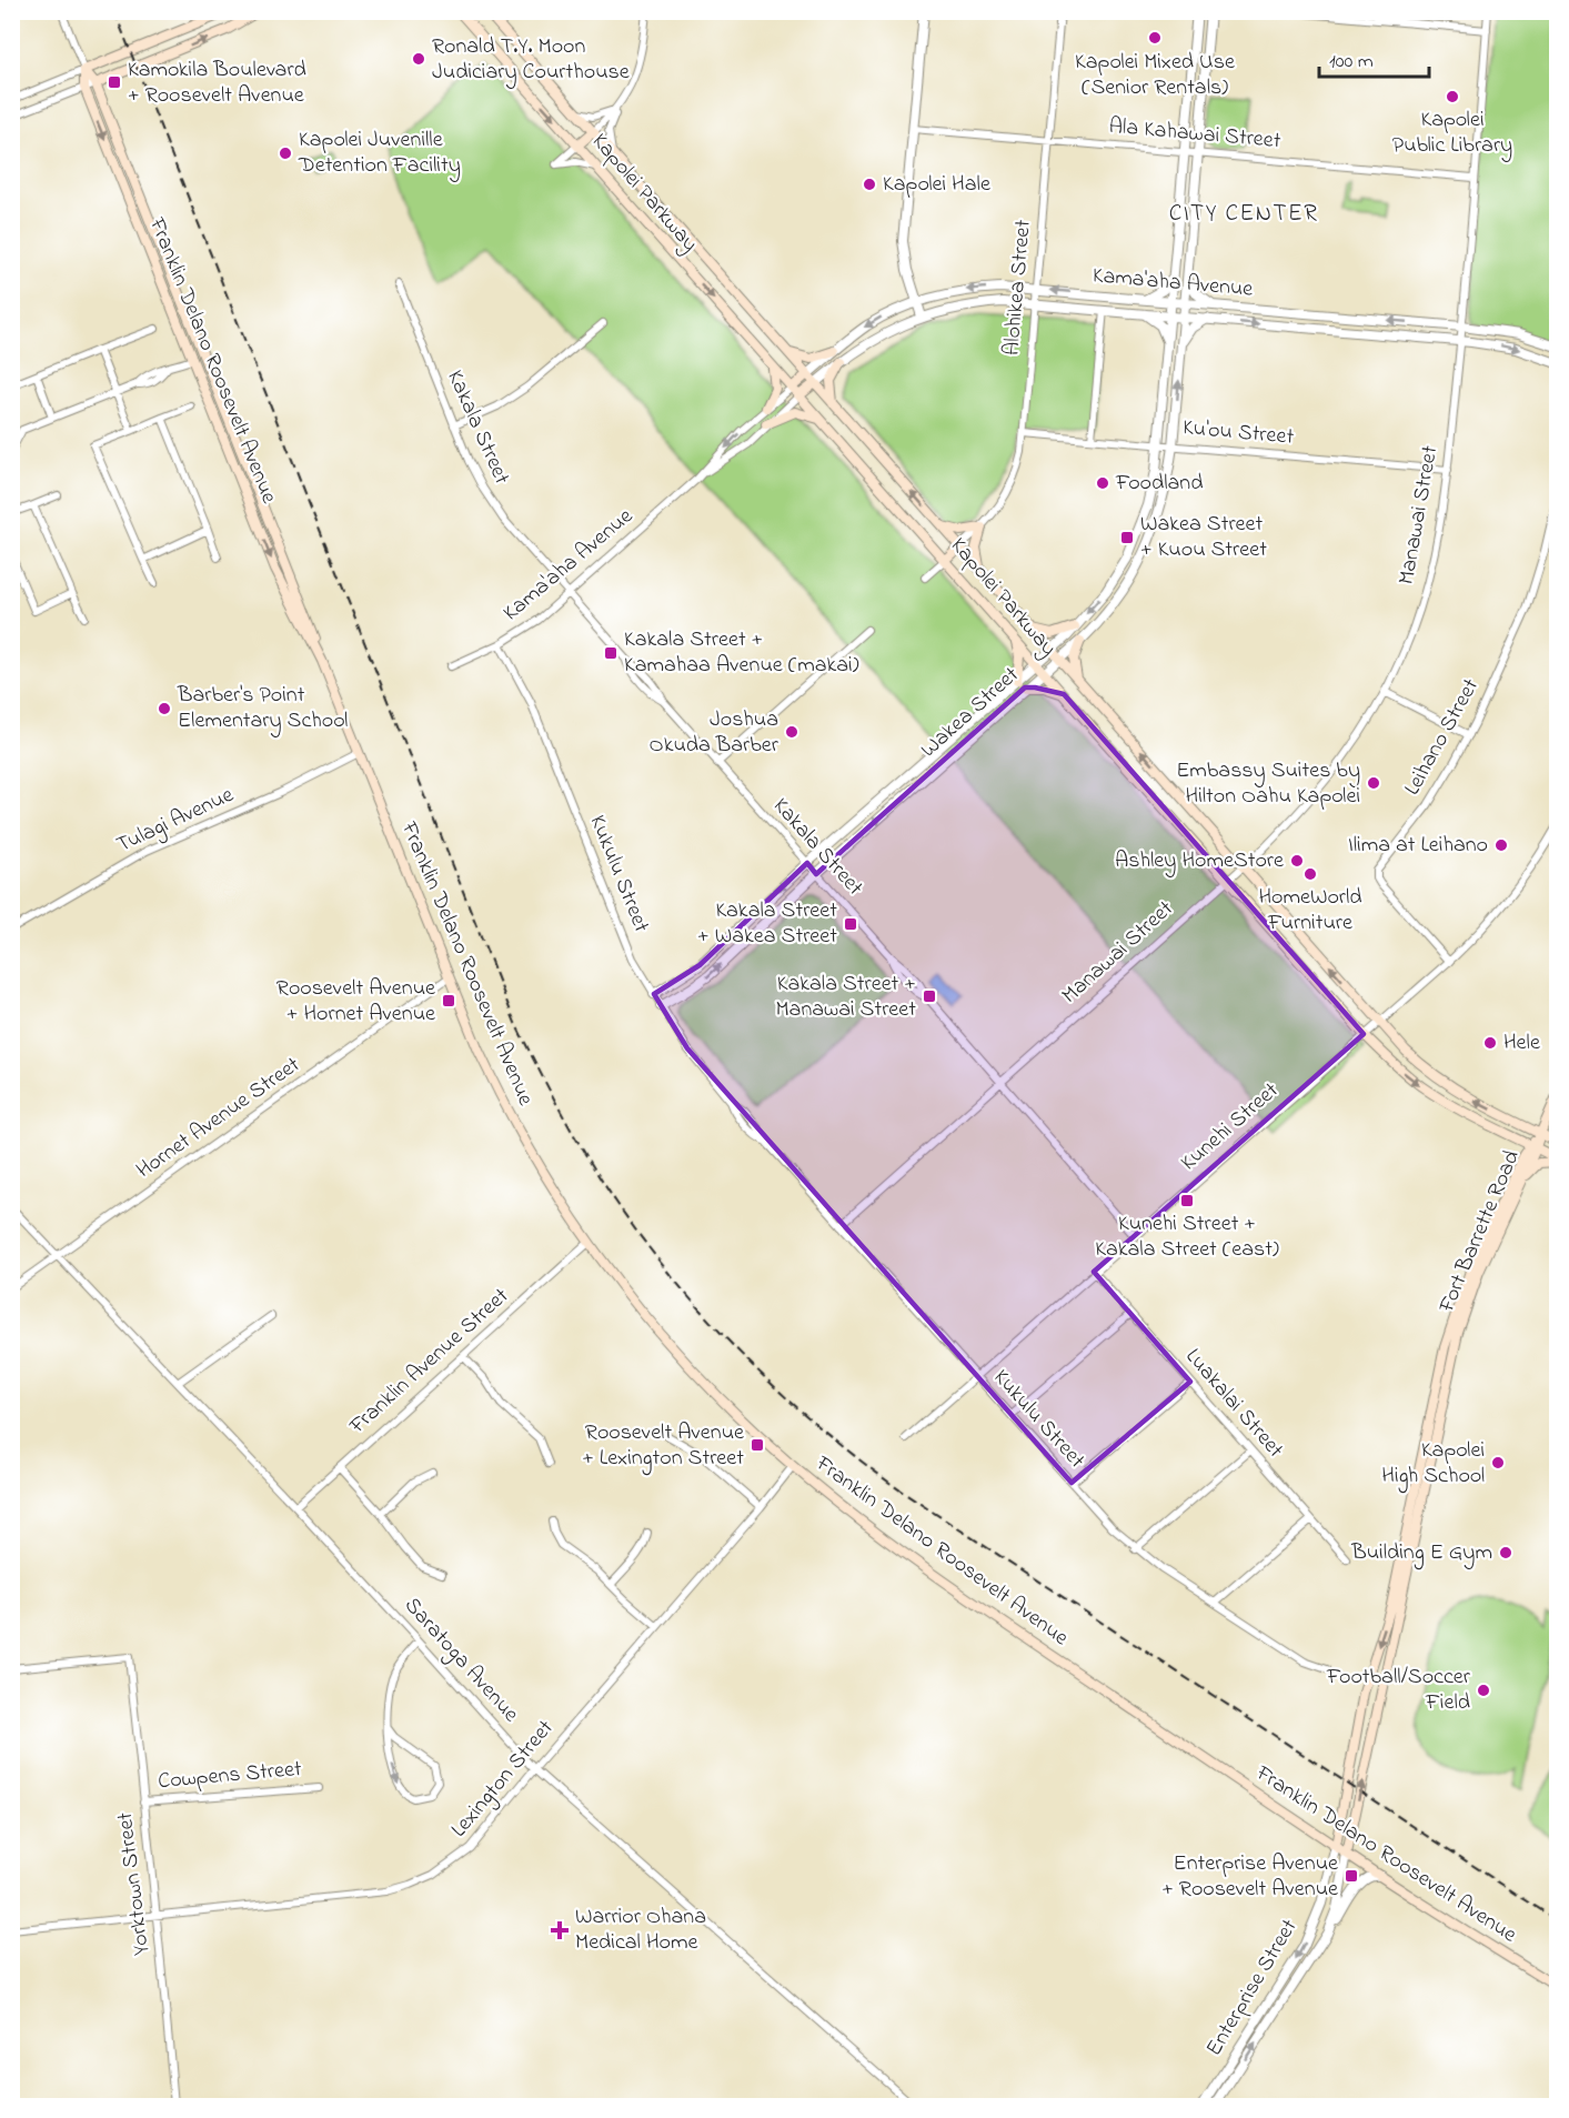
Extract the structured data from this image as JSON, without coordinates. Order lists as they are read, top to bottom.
{
  "streets": {
    "main road": ["Kapolei Parkway", "Franklin Delano Roosevelt Avenue", "Fort Barrette Road"],
    "street": [
      "Ala Kahawai Street",
      "Kama'aha Avenue",
      "Alohikea Street",
      "Kakala Street",
      "Ku'ou Street",
      "Manawai Street",
      "Wakea Street",
      "Leihano Street",
      "Tulagi Avenue",
      "Kukulu Street",
      "Hornet Avenue Street",
      "Kunehi Street",
      "Franklin Avenue Street",
      "Luakalai Street",
      "Saratoga Avenue",
      "Cowpens Street",
      "Lexington Street",
      "Yorktown Street",
      "Enterprise Street"
    ]
  },
  "crossings": [
    ["Ala Kahawai Street", "Alohikea Street"],
    ["Ala Kahawai Street", "Manawai Street"],
    ["Ala Kahawai Street", "Wakea Street"],
    ["Kapolei Parkway", "Kama'aha Avenue"],
    ["Kapolei Parkway", "Alohikea Street"],
    ["Kapolei Parkway", "Manawai Street"],
    ["Kapolei Parkway", "Wakea Street"],
    ["Kapolei Parkway", "Kunehi Street"],
    ["Kapolei Parkway", "Fort Barrette Road"],
    ["Kama'aha Avenue", "Alohikea Street"],
    ["Kama'aha Avenue", "Kakala Street"],
    ["Kama'aha Avenue", "Manawai Street"],
    ["Kama'aha Avenue", "Wakea Street"],
    ["Kama'aha Avenue", "Kukulu Street"],
    ["Alohikea Street", "Ku'ou Street"],
    ["Franklin Delano Roosevelt Avenue", "Tulagi Avenue"],
    ["Franklin Delano Roosevelt Avenue", "Hornet Avenue Street"],
    ["Franklin Delano Roosevelt Avenue", "Fort Barrette Road"],
    ["Franklin Delano Roosevelt Avenue", "Franklin Avenue Street"],
    ["Franklin Delano Roosevelt Avenue", "Lexington Street"],
    ["Franklin Delano Roosevelt Avenue", "Enterprise Street"],
    ["Kakala Street", "Manawai Street"],
    ["Kakala Street", "Wakea Street"],
    ["Kakala Street", "Kunehi Street"],
    ["Ku'ou Street", "Manawai Street"],
    ["Ku'ou Street", "Wakea Street"],
    ["Manawai Street", "Kukulu Street"],
    ["Wakea Street", "Kukulu Street"],
    ["Leihano Street", "Kunehi Street"],
    ["Kukulu Street", "Kunehi Street"],
    ["Hornet Avenue Street", "Saratoga Avenue"],
    ["Kunehi Street", "Luakalai Street"],
    ["Fort Barrette Road", "Enterprise Street"],
    ["Franklin Avenue Street", "Saratoga Avenue"],
    ["Saratoga Avenue", "Lexington Street"],
    ["Cowpens Street", "Yorktown Street"],
    ["Lexington Street", "Yorktown Street"]
  ],
  "districts": ["CITY CENTER"],
  "places": {
    "other": [
      "Kapolei Mixed Use (Senior Rentals)",
      "Ronald T.Y. Moon Judiciary Courthouse",
      "Kapolei Public Library",
      "Kapolei Juvenille Detention Facility",
      "Kapolei Hale",
      "Foodland",
      "Barber's Point Elementary School",
      "Joshua Okuda Barber",
      "Embassy Suites by Hilton Oahu Kapolei",
      "Ilima at Leihano",
      "Ashley HomeStore",
      "HomeWorld Furniture",
      "Hele",
      "Kapolei High School",
      "Building E Gym",
      "Football/Soccer Field"
    ],
    "transit": [
      "Kamokila Boulevard + Roosevelt Avenue",
      "Wakea Street + Kuou Street",
      "Kakala Street + Kamahaa Avenue (makai)",
      "Kakala Street + Wakea Street",
      "Kakala Street + Manawai Street",
      "Roosevelt Avenue + Hornet Avenue",
      "Kunehi Street + Kakala Street (east)",
      "Roosevelt Avenue + Lexington Street",
      "Enterprise Avenue + Roosevelt Avenue"
    ],
    "health": ["Warrior Ohana Medical Home"]
  },
  "scale_bar": "100 m"
}
